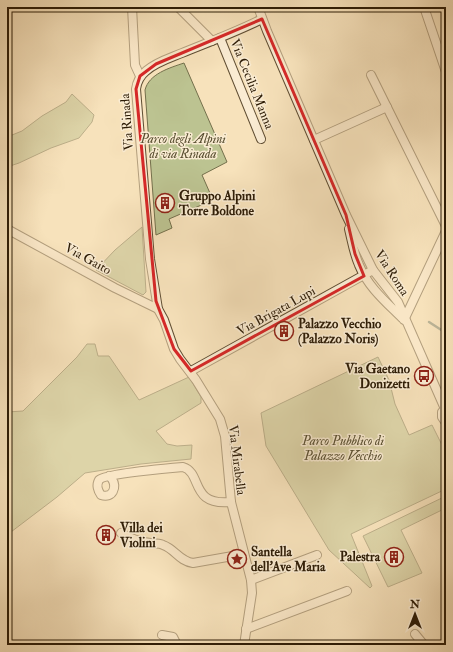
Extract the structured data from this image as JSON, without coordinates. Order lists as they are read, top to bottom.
{
  "streets": {
    "street": [
      "Via Cecilia Manna",
      "Via Rinada",
      "Via Gaito",
      "Via Roma",
      "Via Brigata Lupi",
      "Via Mirabella"
    ]
  },
  "crossings": [
    ["Via Cecilia Manna", "Via Rinada"],
    ["Via Cecilia Manna", "Via Roma"],
    ["Via Rinada", "Via Gaito"],
    ["Via Rinada", "Via Mirabella"],
    ["Via Gaito", "Via Mirabella"],
    ["Via Roma", "Via Brigata Lupi"],
    ["Via Brigata Lupi", "Via Mirabella"]
  ],
  "parks": ["Parco degli Alpini di via Rinada", "Parco Pubblico di Palazzo Vecchio"],
  "places": {
    "building": [
      "Gruppo Alpini Torre Boldone",
      "Palazzo Vecchio (Palazzo Noris)",
      "Villa dei Violini",
      "Palestra"
    ],
    "bus stop": ["Via Gaetano Donizetti"],
    "place": ["Santella dell'Ave Maria"]
  },
  "north": "top"
}
